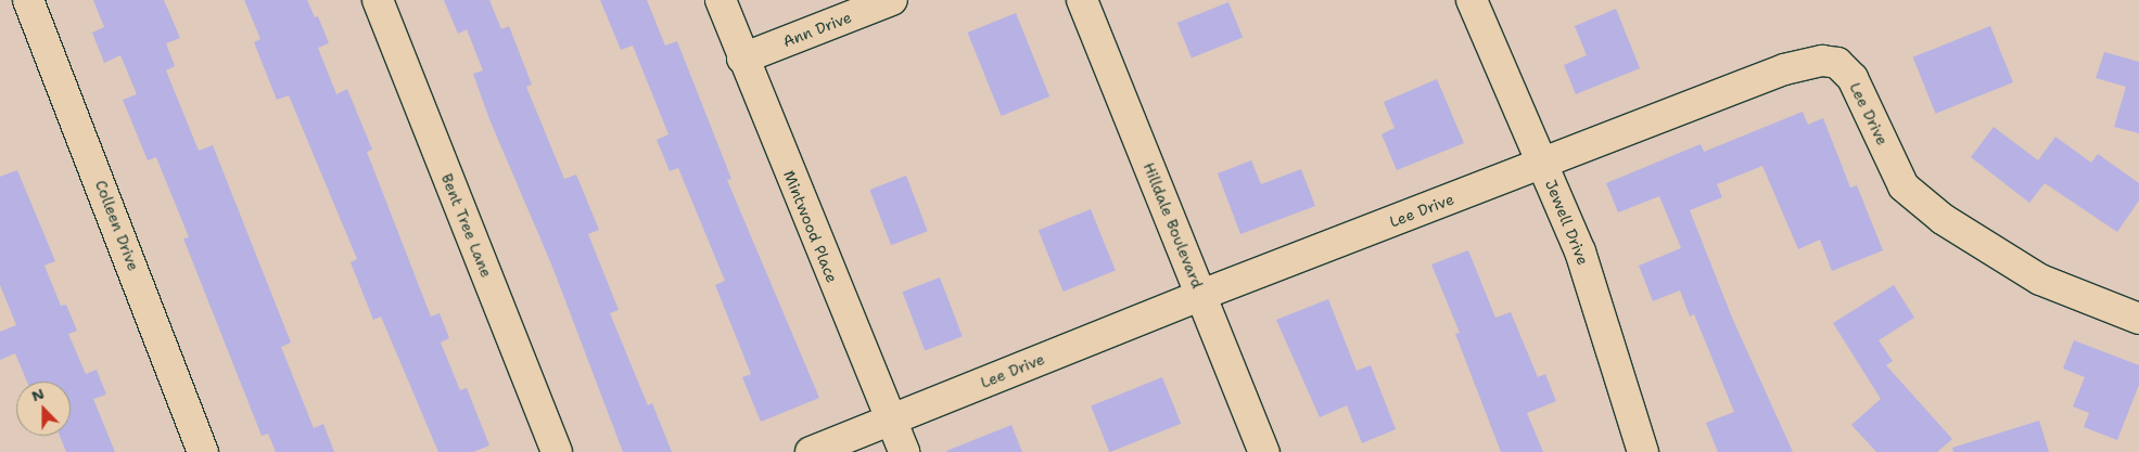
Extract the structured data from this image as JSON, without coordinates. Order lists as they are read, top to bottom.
{
  "streets": {
    "street": [
      "Ann Drive",
      "Lee Drive",
      "Jewell Drive",
      "Colleen Drive",
      "Bent Tree Lane",
      "Hilldale Boulevard",
      "Mintwood Place"
    ]
  },
  "crossings": [
    ["Ann Drive", "Mintwood Place"],
    ["Lee Drive", "Jewell Drive"],
    ["Lee Drive", "Hilldale Boulevard"],
    ["Lee Drive", "Mintwood Place"]
  ],
  "north": "top"
}
